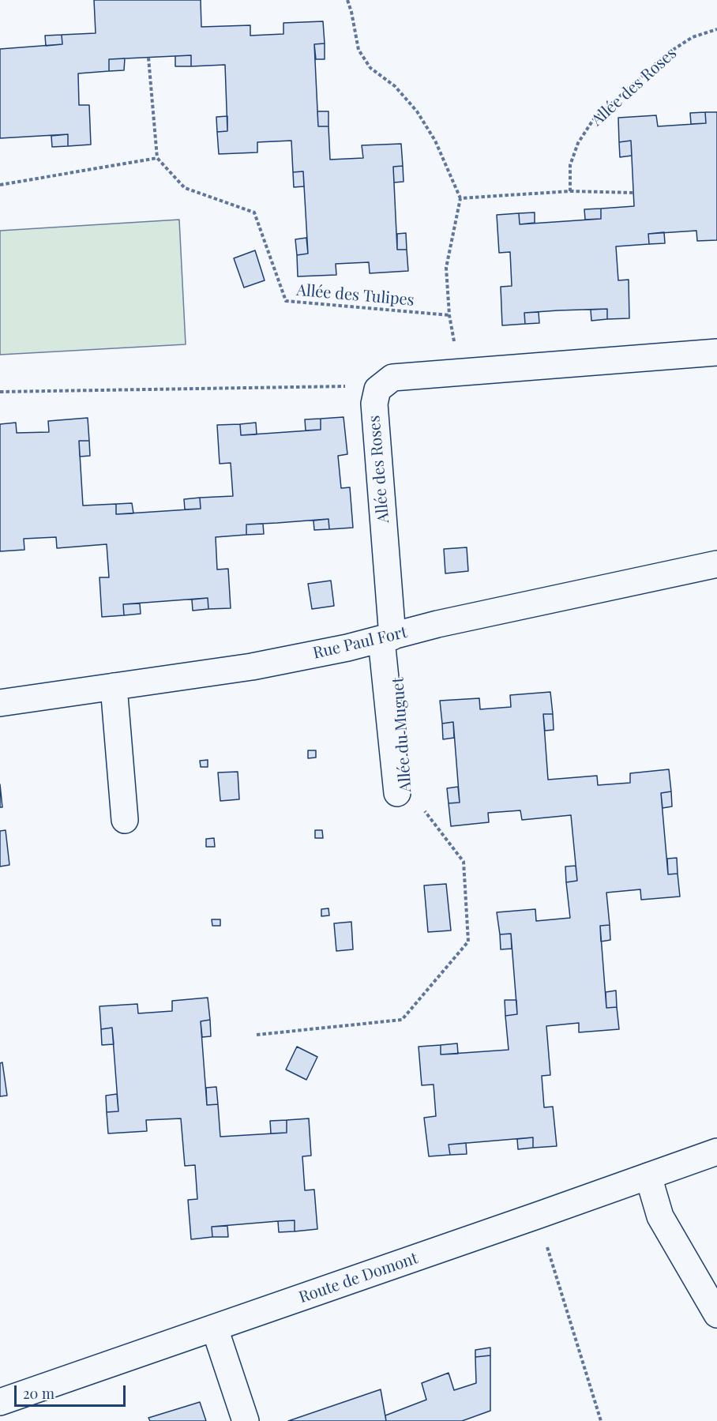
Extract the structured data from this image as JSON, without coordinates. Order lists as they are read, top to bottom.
{
  "streets": {
    "street": ["Allée des Roses", "Rue Paul Fort", "Route de Domont"],
    "path": ["Allée des Tulipes", "Allée du Muguet"]
  },
  "crossings": [
    ["Allée des Roses", "Rue Paul Fort"],
    ["Allée des Roses", "Allée du Muguet"]
  ],
  "scale_bar": "20 m"
}
